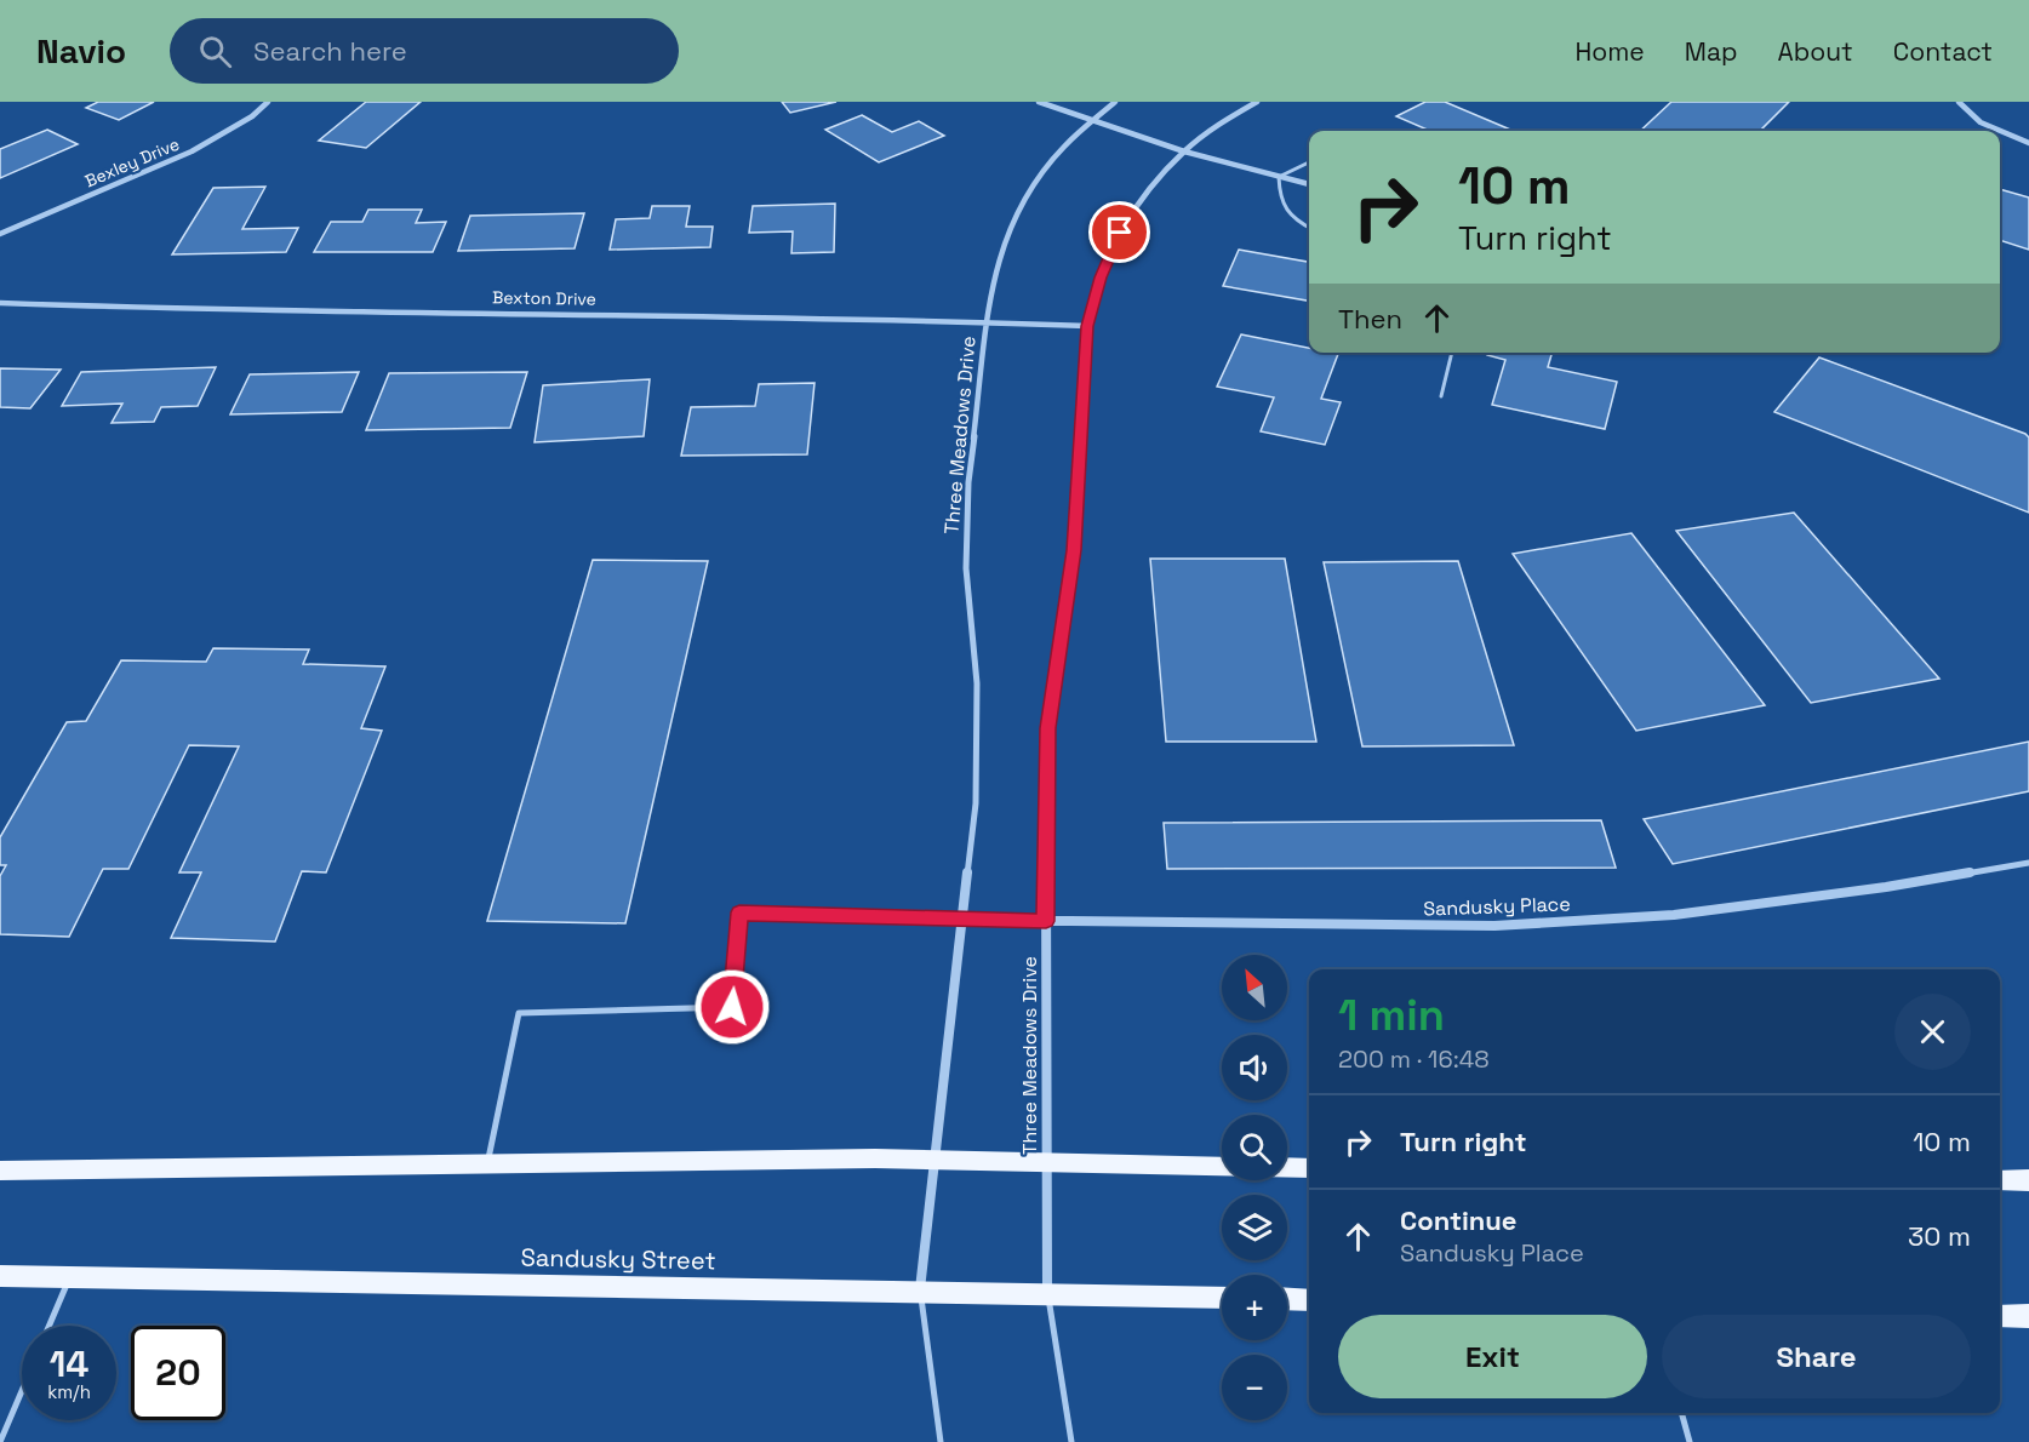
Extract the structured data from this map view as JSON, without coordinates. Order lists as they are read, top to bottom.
{
  "streets": {
    "main road": ["Sandusky Street"],
    "street": [
      "Bexley Drive",
      "Bexton Drive",
      "Three Meadows Drive",
      "Sandusky Place"
    ]
  },
  "crossings": [
    ["Bexton Drive", "Three Meadows Drive"],
    ["Three Meadows Drive", "Sandusky Place"],
    ["Three Meadows Drive", "Sandusky Street"]
  ],
  "north": "top left",
  "page": {
    "header": "Navio",
    "search": "Search here",
    "nav": [
      "Home",
      "Map",
      "About",
      "Contact"
    ],
    "turn": ["10 m", "Turn right"],
    "then": "Then",
    "map_buttons": ["+", "−"],
    "heading": ["1 min", "200 m · 16:48"],
    "list": [
      {
        "name": "Turn right",
        "value": "10 m"
      },
      {
        "name": "Continue",
        "note": "Sandusky Place",
        "value": "30 m"
      }
    ],
    "buttons": ["Exit", "Share"],
    "speed": "14 km/h",
    "limit": "20"
  }
}
